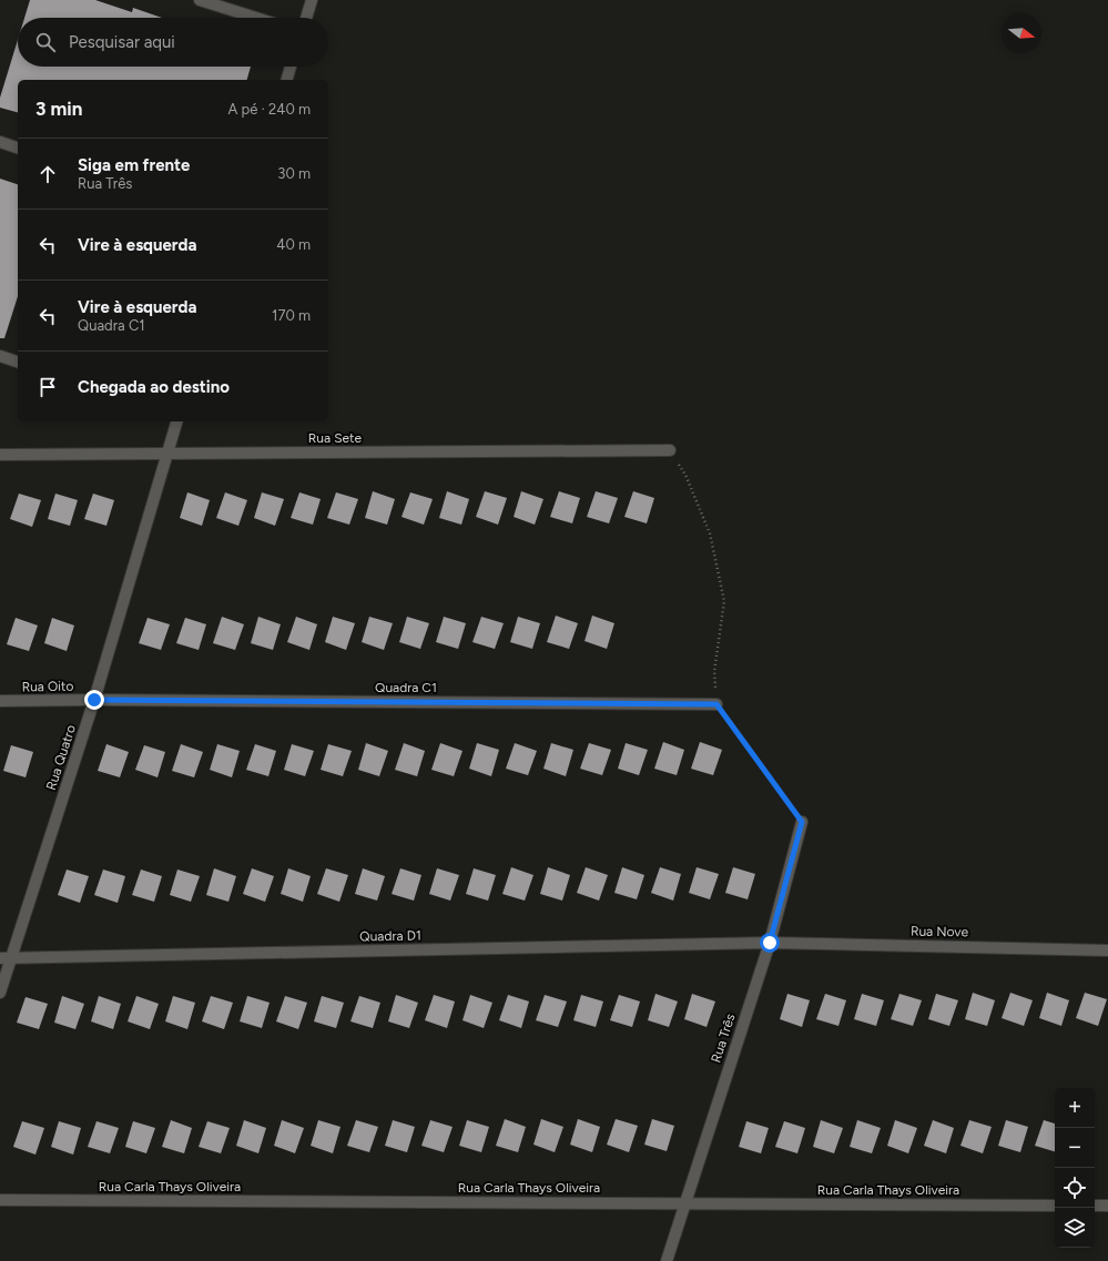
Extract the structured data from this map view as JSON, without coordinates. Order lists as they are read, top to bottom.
{
  "streets": {
    "street": [
      "Rua Sete",
      "Rua Oito",
      "Quadra C1",
      "Rua Quatro",
      "Rua Nove",
      "Quadra D1",
      "Rua Três",
      "Rua Carla Thays Oliveira"
    ]
  },
  "crossings": [
    ["Rua Sete", "Rua Quatro"],
    ["Rua Oito", "Quadra C1"],
    ["Rua Oito", "Rua Quatro"],
    ["Quadra C1", "Rua Quatro"],
    ["Rua Quatro", "Quadra D1"],
    ["Rua Nove", "Quadra D1"],
    ["Rua Nove", "Rua Três"],
    ["Quadra D1", "Rua Três"],
    ["Rua Três", "Rua Carla Thays Oliveira"]
  ],
  "north": "right",
  "page": {
    "search": "Pesquisar aqui",
    "heading": ["3 min", "A pé · 240 m"],
    "list": [
      ["Siga em frente", "Rua Três", "30 m"],
      ["Vire à esquerda", "40 m"],
      ["Vire à esquerda", "Quadra C1", "170 m"],
      "Chegada ao destino"
    ],
    "map_buttons": ["+", "−"]
  }
}
